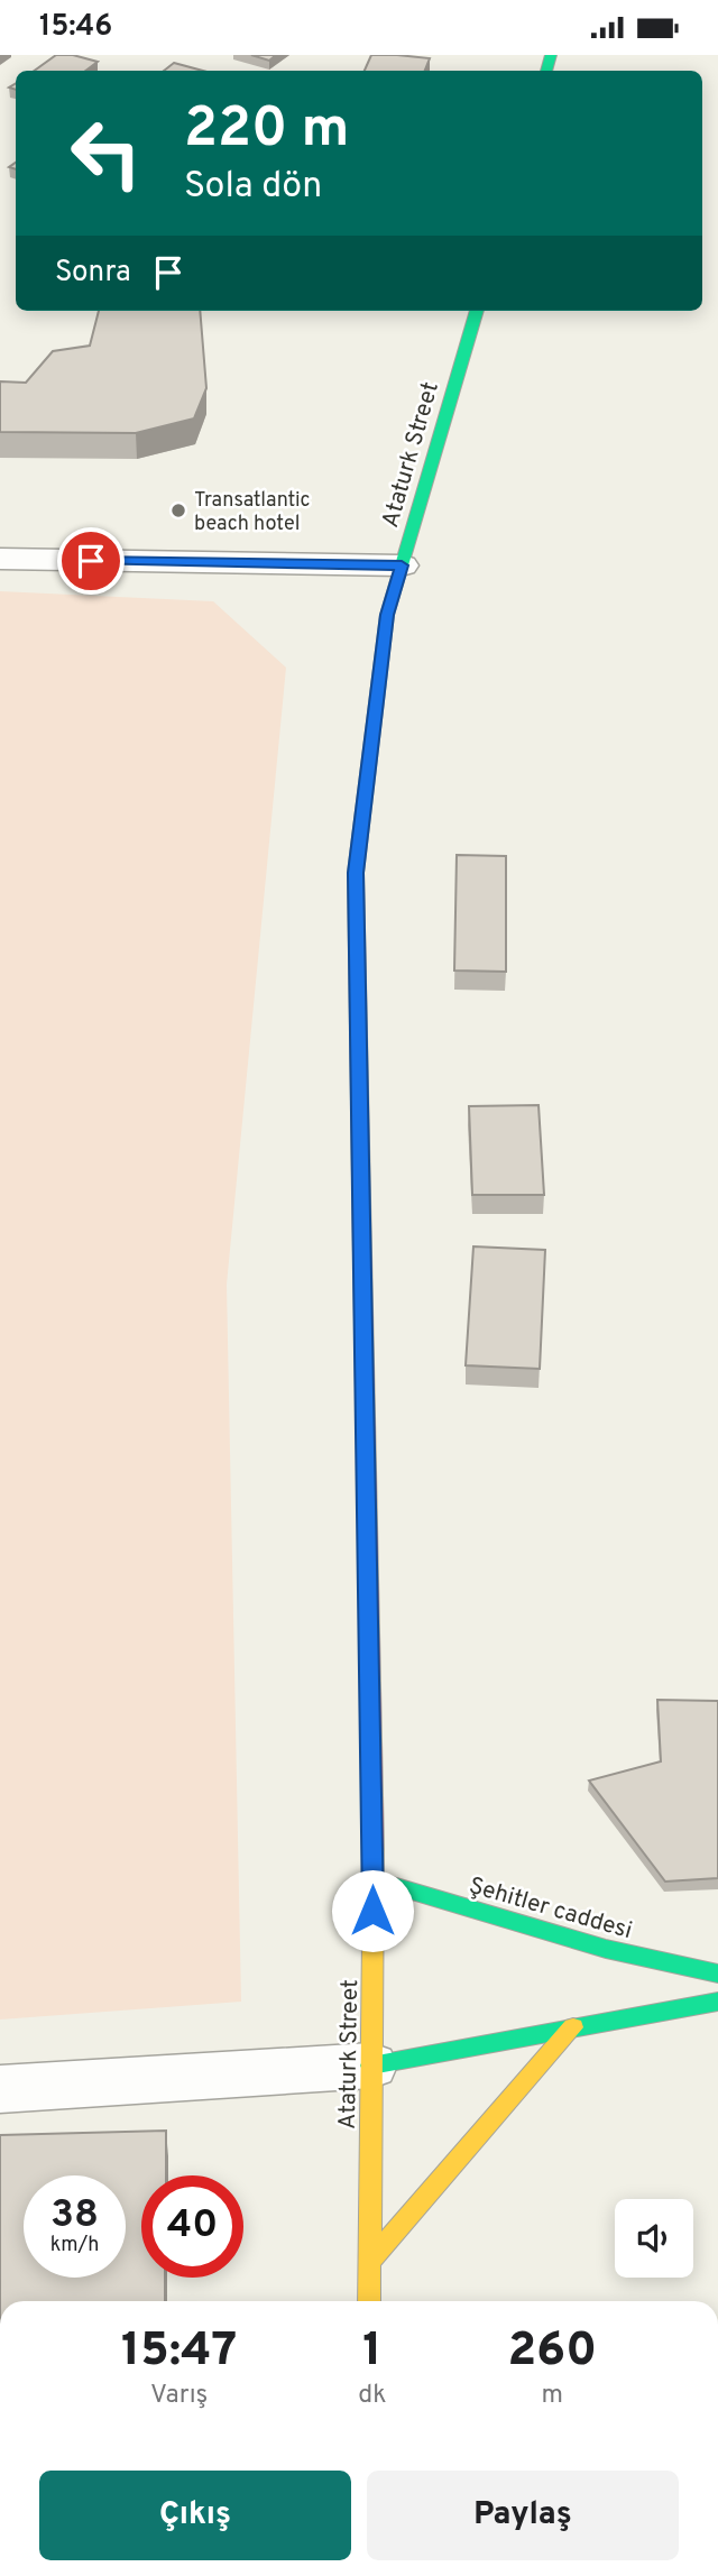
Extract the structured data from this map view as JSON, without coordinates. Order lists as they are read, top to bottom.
{
  "streets": {
    "street": ["Ataturk Street", "Şehitler caddesi"]
  },
  "crossings": [
    ["Ataturk Street", "Şehitler caddesi"]
  ],
  "places": ["Transatlantic beach hotel"],
  "page": {
    "status": "15:46",
    "turn": ["220 m", "Sola dön"],
    "then": "Sonra",
    "speed": "38 km/h",
    "limit": "40",
    "eta": [
      "15:47",
      "Varış",
      "1",
      "dk",
      "260",
      "m"
    ],
    "buttons": ["Çıkış", "Paylaş"]
  }
}
